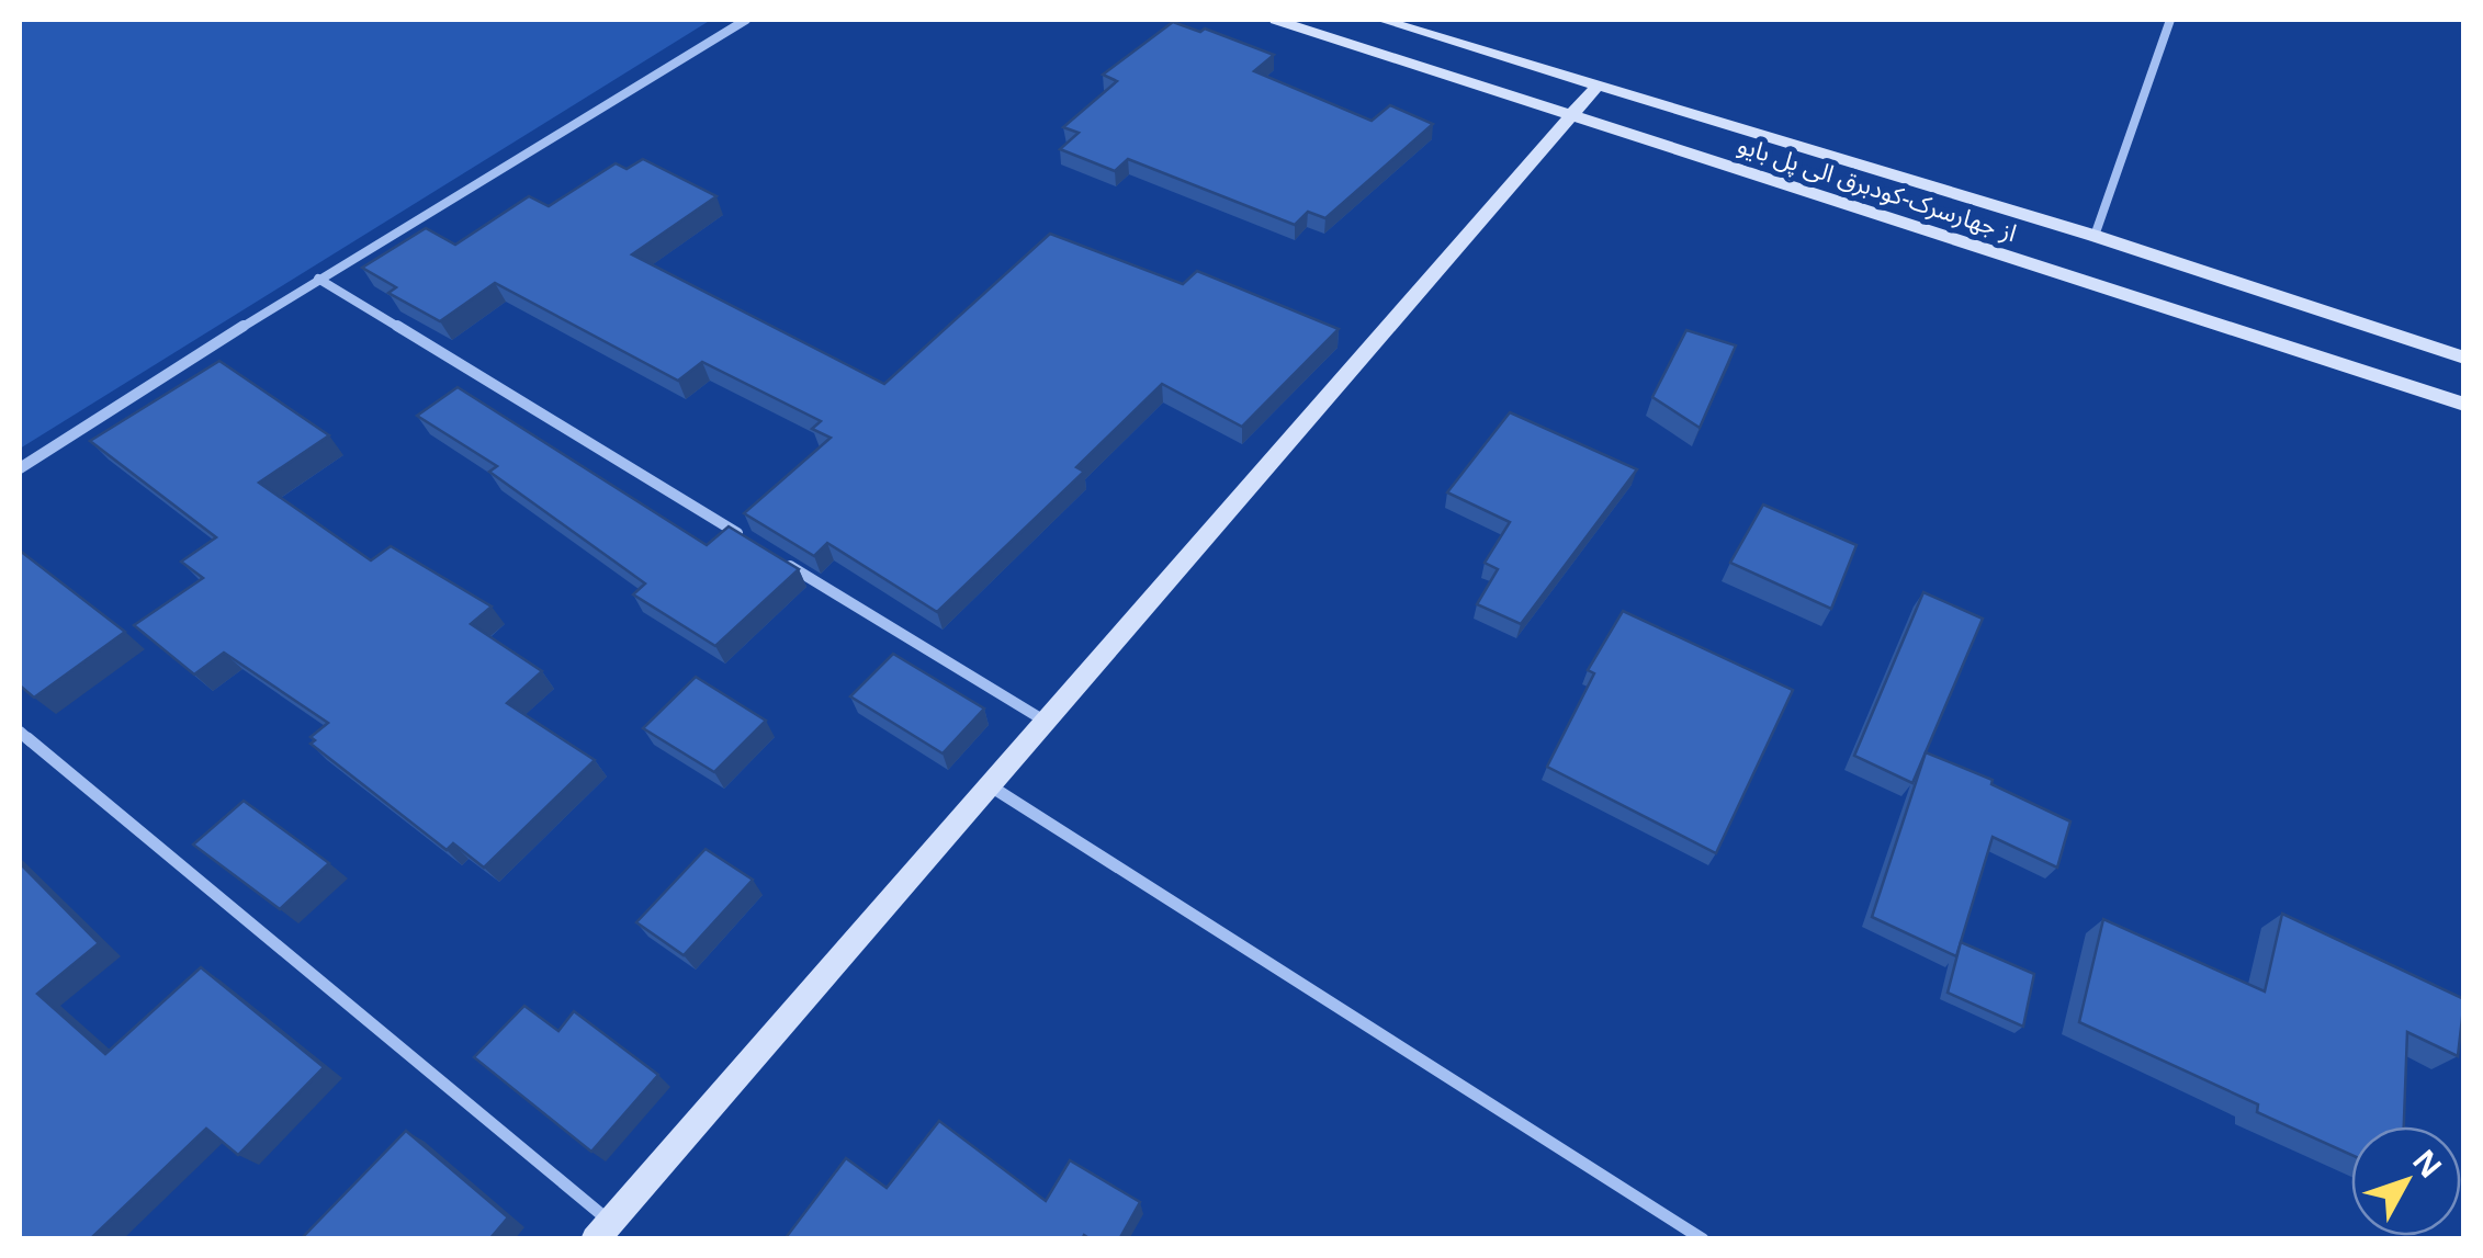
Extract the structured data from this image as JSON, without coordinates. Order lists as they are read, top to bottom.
{
  "streets": {
    "street": ["از جهارسرک-کودبرق الی پل بایو"]
  },
  "north": "top right"
}
